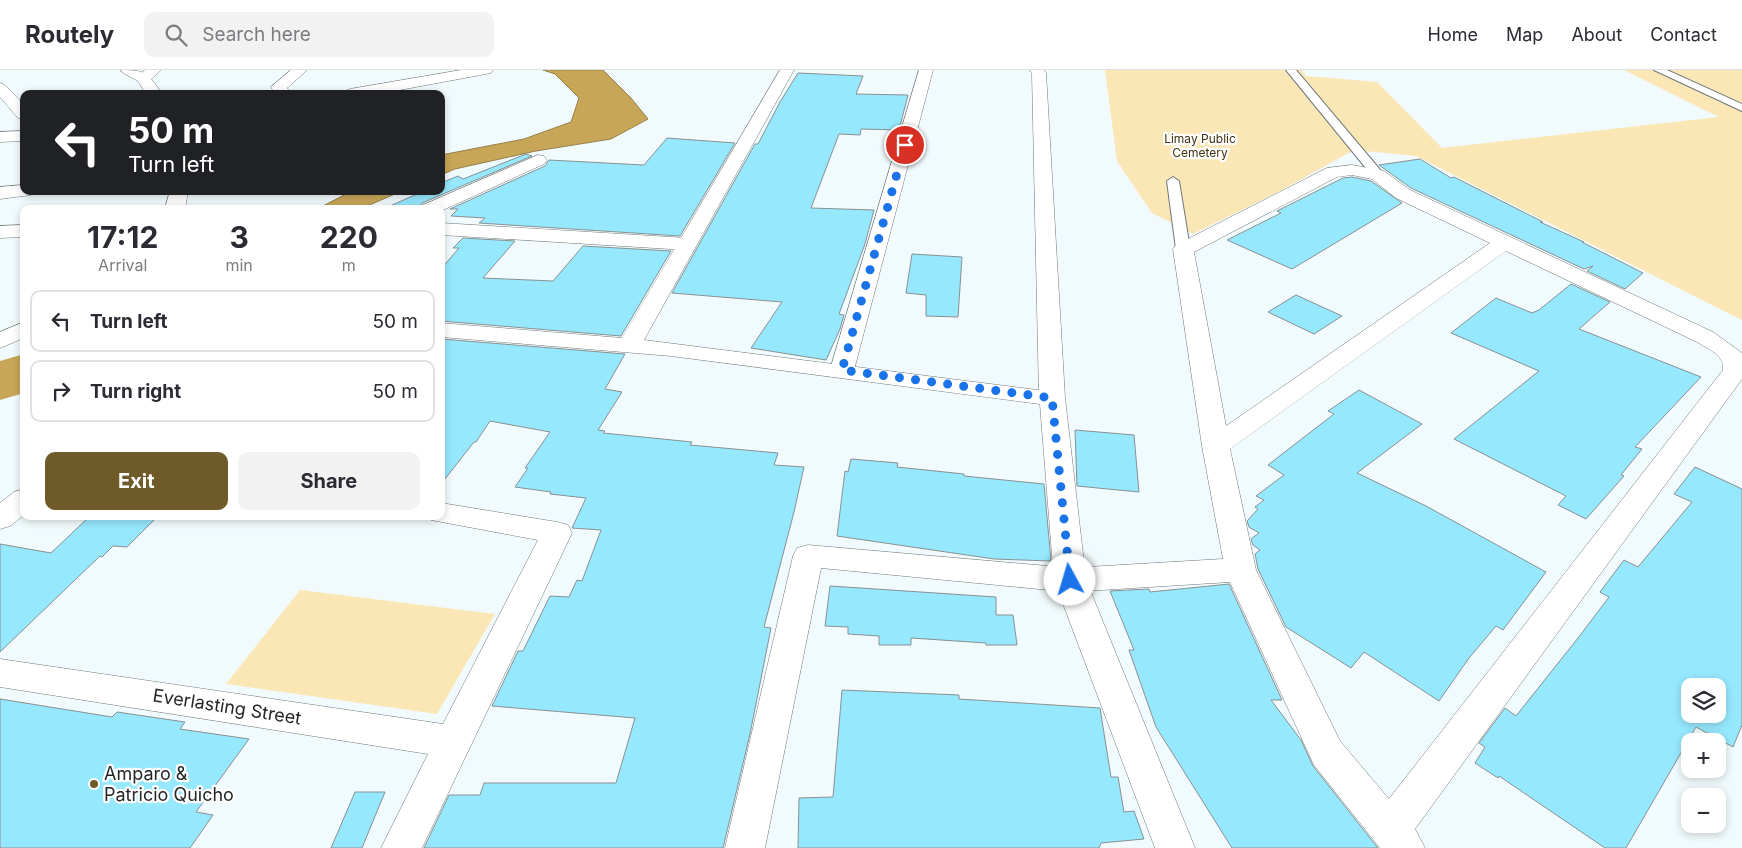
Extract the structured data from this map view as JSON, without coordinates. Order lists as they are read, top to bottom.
{
  "streets": {
    "street": ["Everlasting Street"]
  },
  "parks": ["Limay Public Cemetery"],
  "places": ["Amparo & Patricio Quicho"],
  "page": {
    "header": "Routely",
    "search": "Search here",
    "nav": [
      "Home",
      "Map",
      "About",
      "Contact"
    ],
    "turn": ["50 m", "Turn left"],
    "eta": [
      "17:12",
      "Arrival",
      "3",
      "min",
      "220",
      "m"
    ],
    "list": [
      {
        "name": "Turn left",
        "value": "50 m"
      },
      {
        "name": "Turn right",
        "value": "50 m"
      }
    ],
    "buttons": ["Exit", "Share"],
    "map_buttons": ["+", "−"]
  }
}
